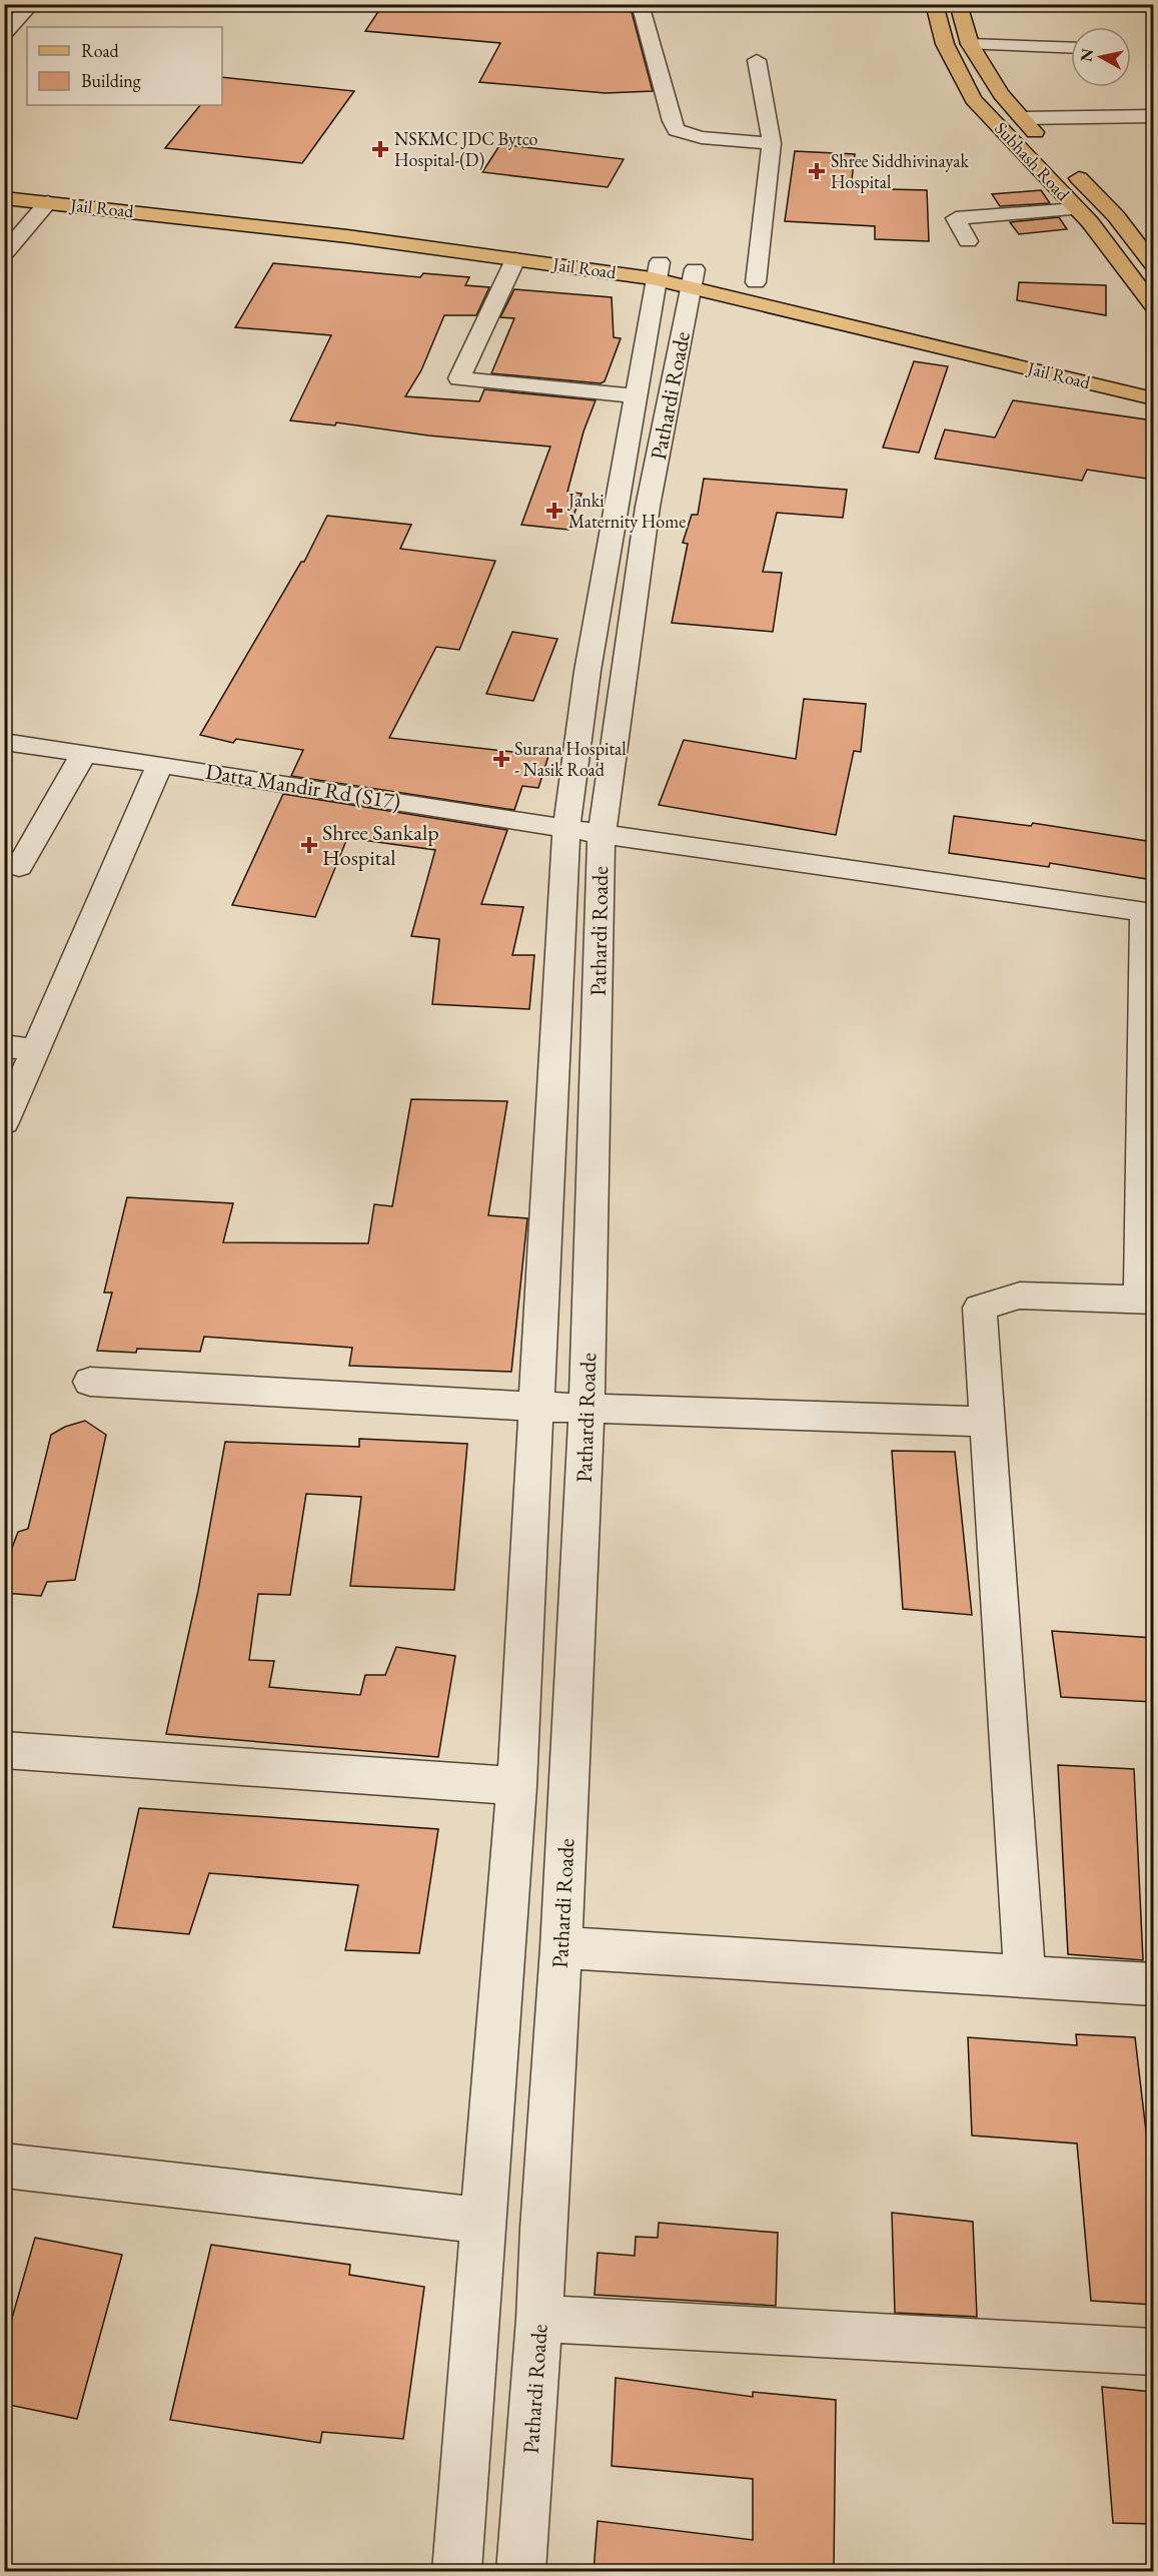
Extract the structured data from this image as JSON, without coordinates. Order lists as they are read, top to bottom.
{
  "streets": {
    "main road": ["Subhash Road", "Jail Road"],
    "street": ["Pathardi Roade", "Datta Mandir Rd (S17)"]
  },
  "crossings": [
    ["Jail Road", "Pathardi Roade"],
    ["Pathardi Roade", "Datta Mandir Rd (S17)"]
  ],
  "places": {
    "health": [
      "NSKMC JDC Bytco Hospital-(D)",
      "Shree Siddhivinayak Hospital",
      "Janki Maternity Home",
      "Surana Hospital - Nasik Road",
      "Shree Sankalp Hospital"
    ]
  },
  "legend": ["Road", "Building"],
  "north": "left"
}
